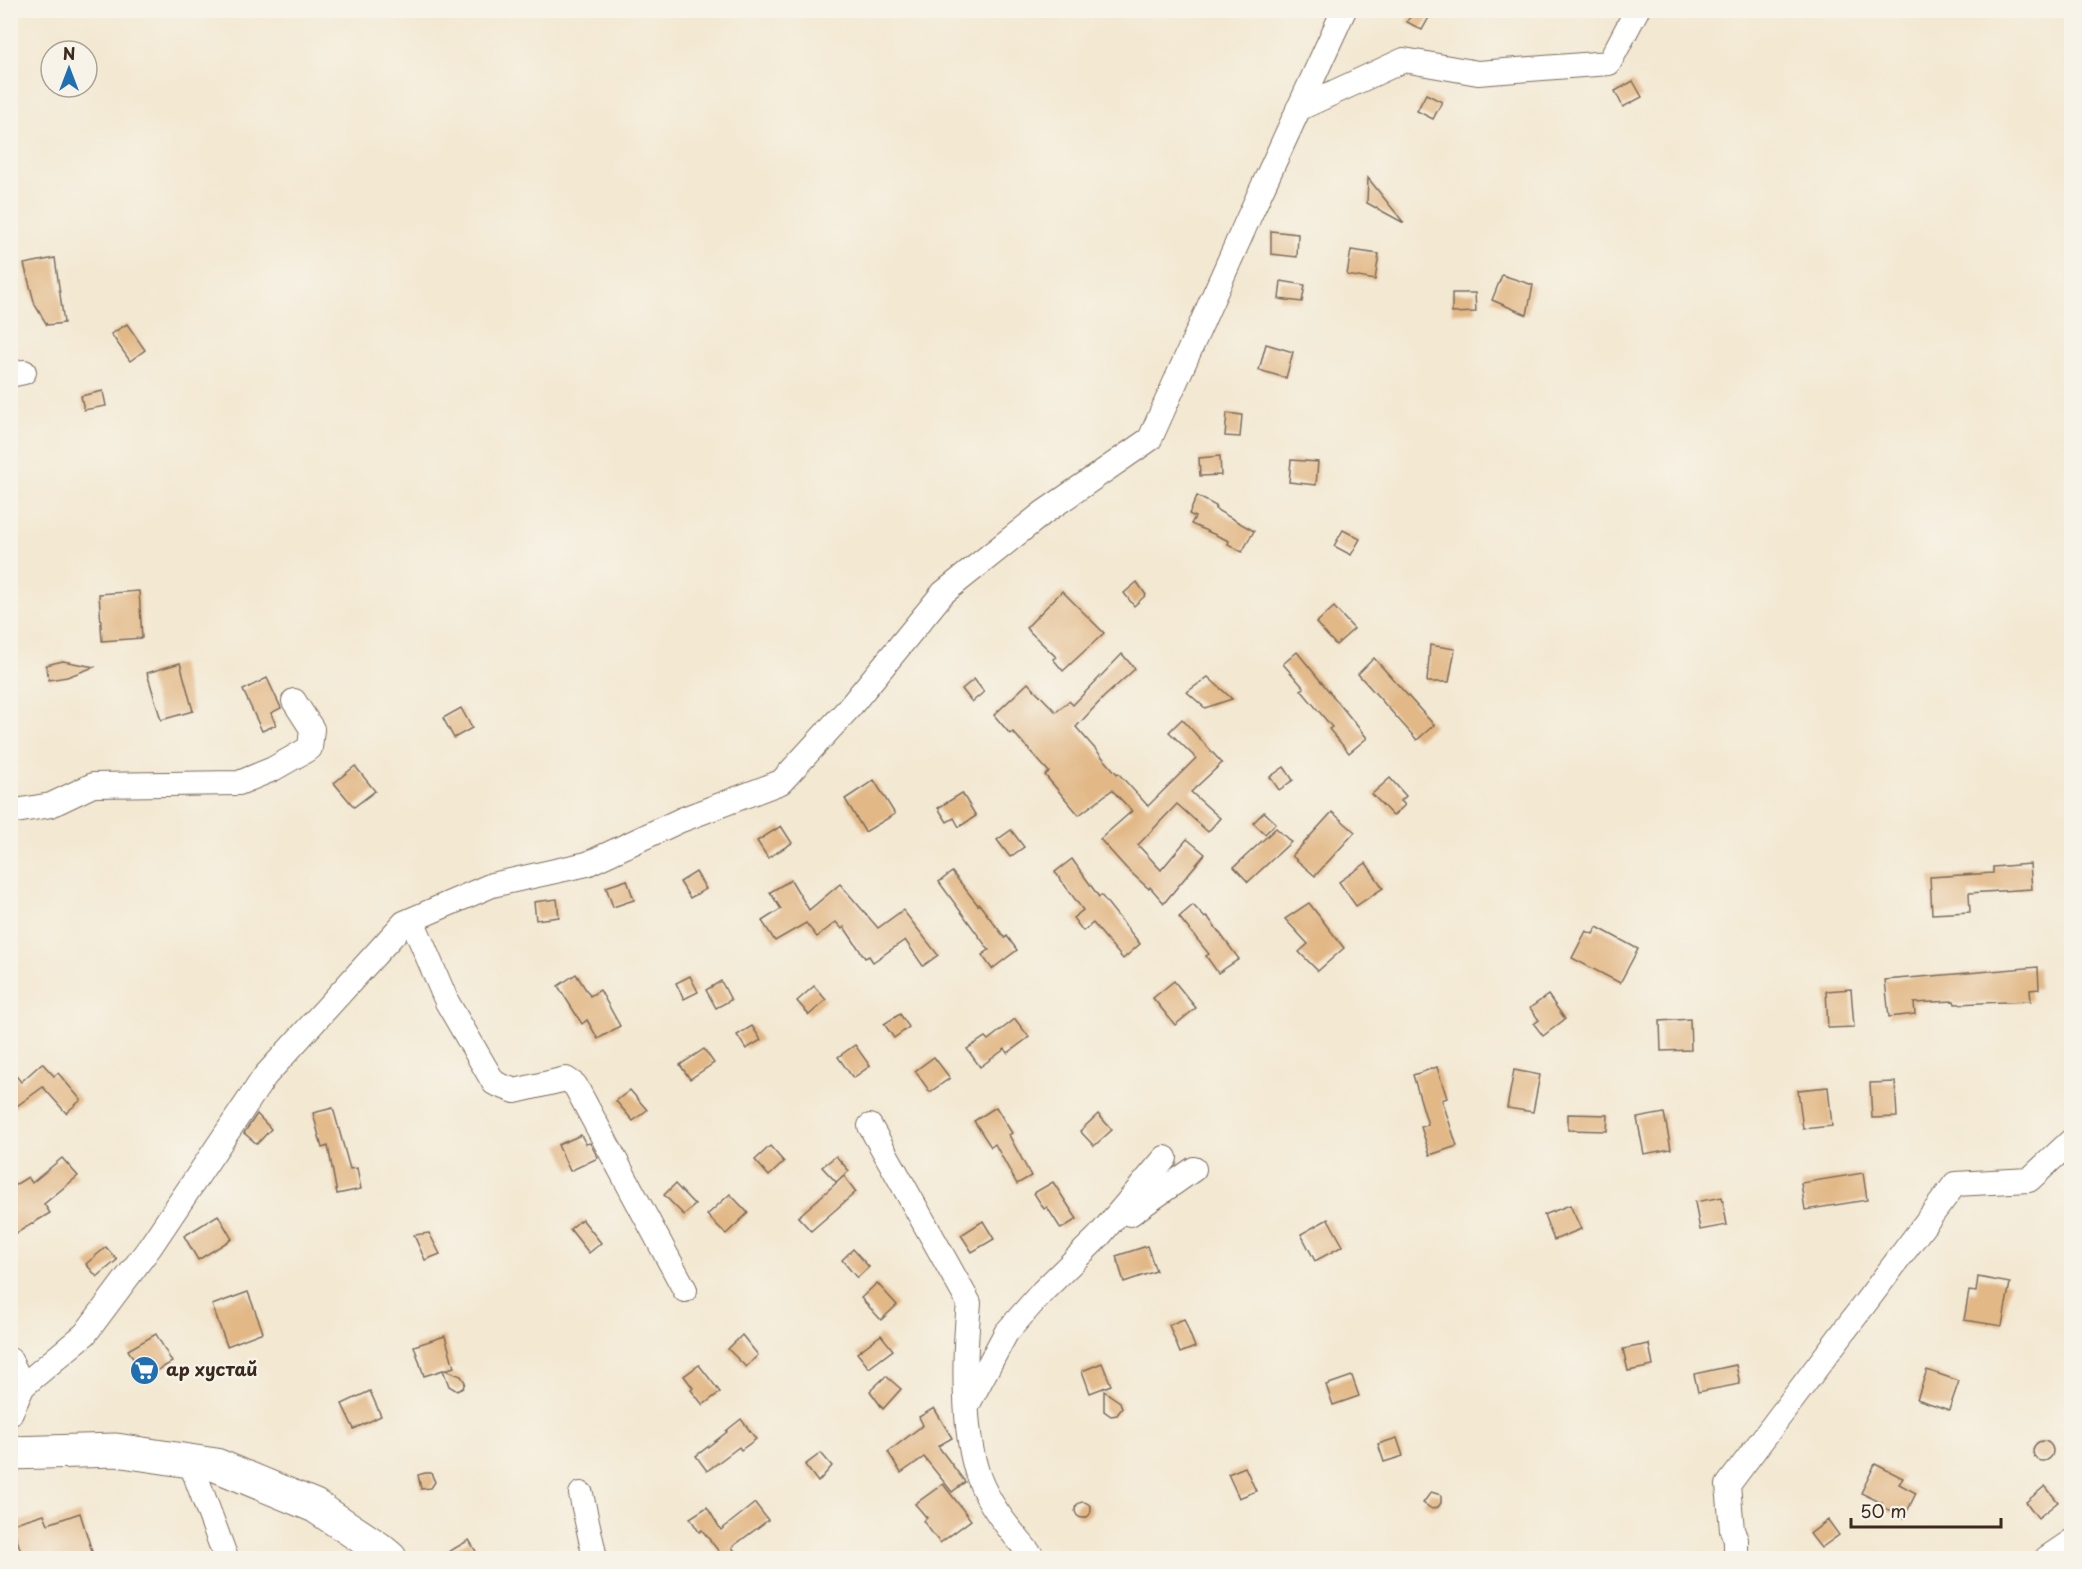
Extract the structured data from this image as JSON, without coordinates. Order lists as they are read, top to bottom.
{
  "places": {
    "supermarket": ["ар хустай"]
  },
  "scale_bar": "50 m",
  "north": "top"
}
